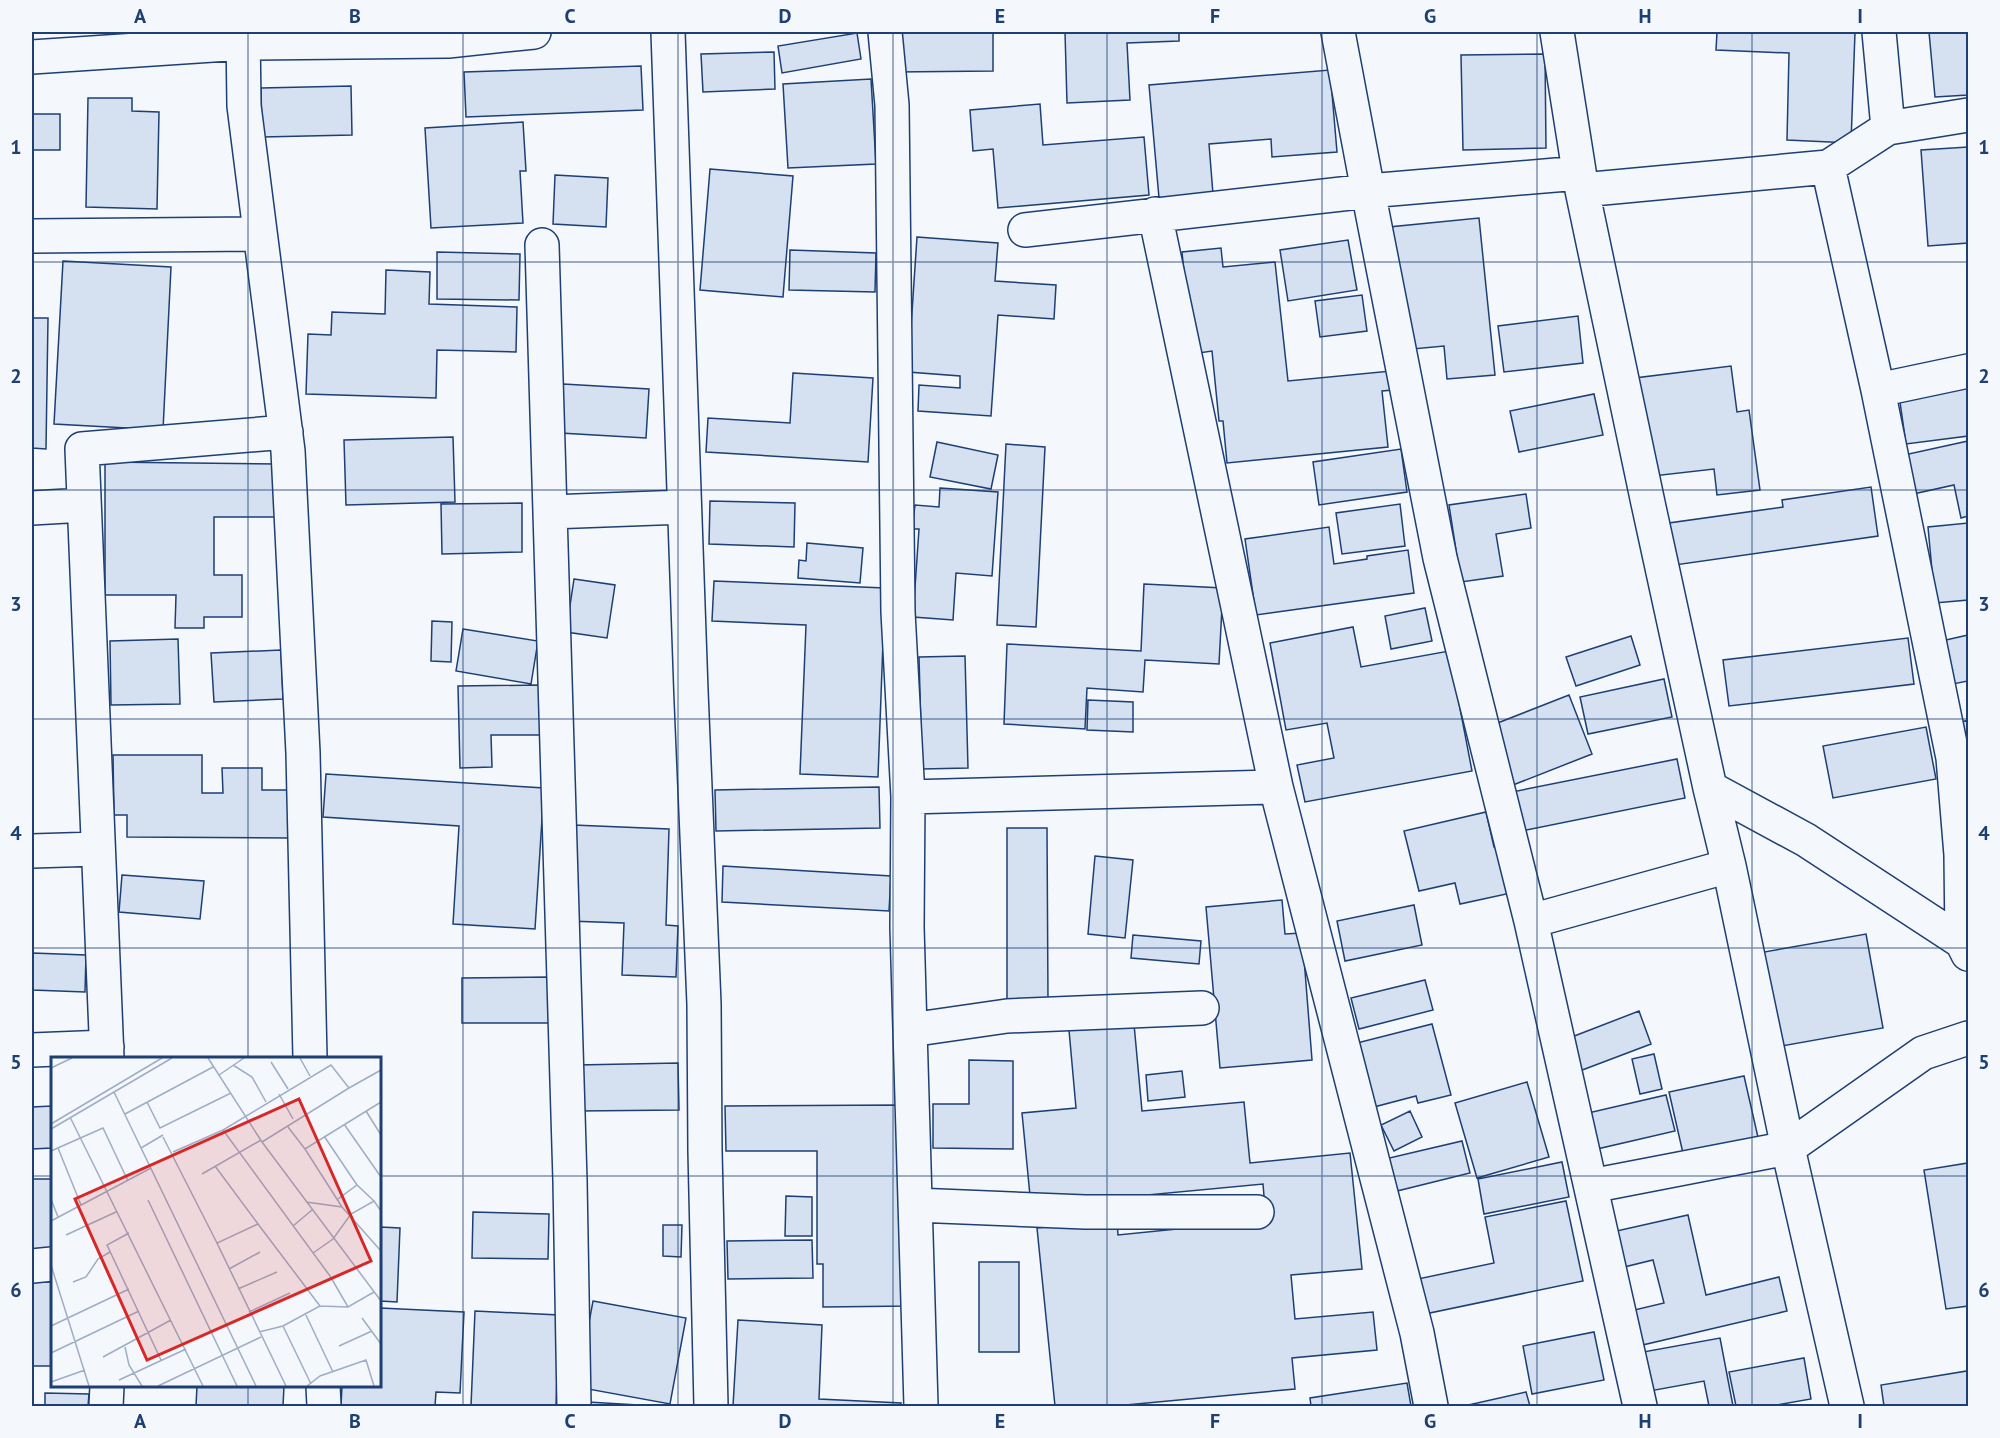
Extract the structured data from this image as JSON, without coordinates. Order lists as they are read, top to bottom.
{
  "grid": {
    "columns": [
      "A",
      "B",
      "C",
      "D",
      "E",
      "F",
      "G",
      "H",
      "I"
    ],
    "rows": [
      "1",
      "2",
      "3",
      "4",
      "5",
      "6"
    ]
  }
}
